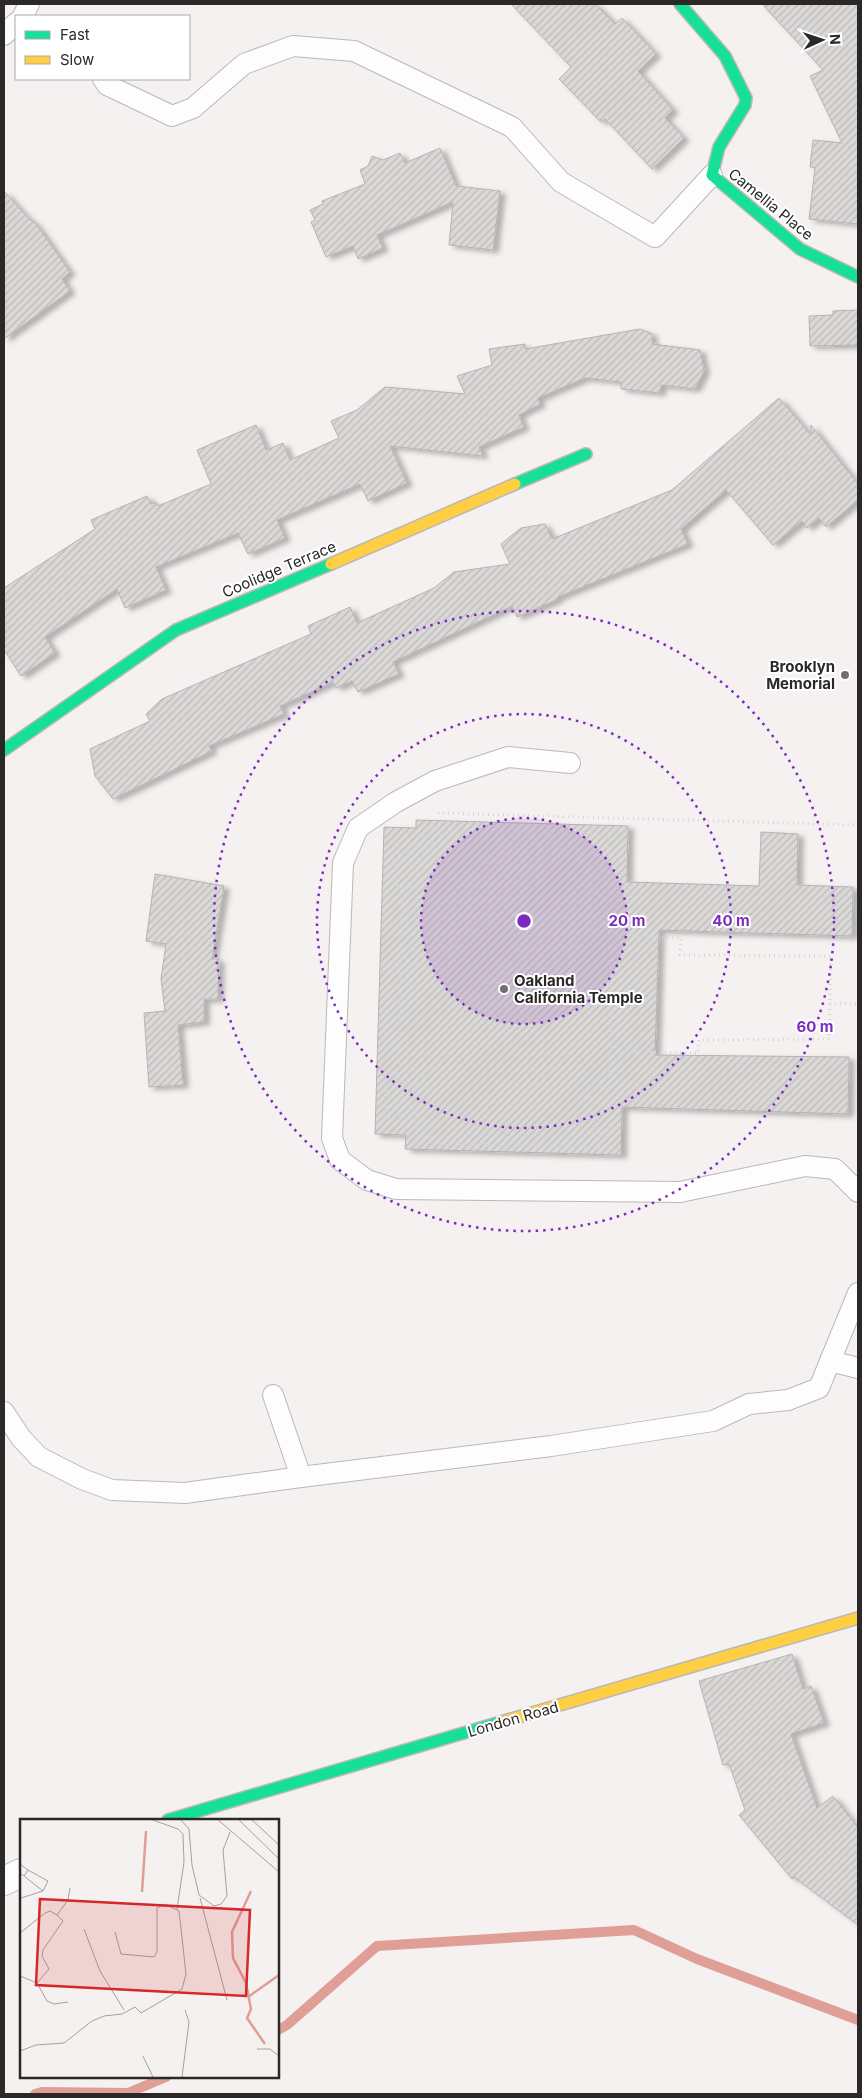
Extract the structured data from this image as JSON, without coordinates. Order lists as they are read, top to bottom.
{
  "streets": {
    "street": ["Camellia Place", "Coolidge Terrace", "London Road"]
  },
  "places": ["Brooklyn Memorial", "Oakland California Temple"],
  "legend": ["Fast", "Slow"],
  "north": "right",
  "rings": ["20 m", "40 m", "60 m"]
}
